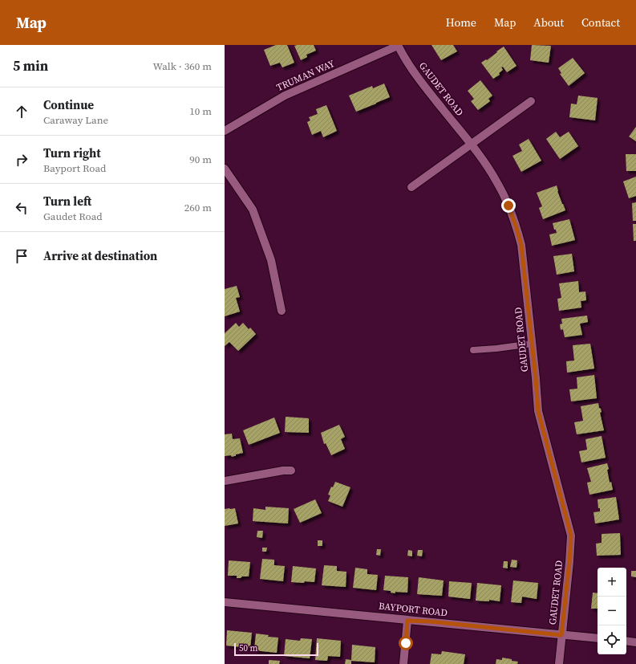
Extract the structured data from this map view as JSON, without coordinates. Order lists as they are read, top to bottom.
{
  "streets": {
    "street": ["TRUMAN WAY", "GAUDET ROAD", "BAYPORT ROAD"]
  },
  "crossings": [
    ["TRUMAN WAY", "GAUDET ROAD"],
    ["GAUDET ROAD", "BAYPORT ROAD"]
  ],
  "scale_bar": "50 m",
  "page": {
    "header": "Map",
    "nav": [
      "Home",
      "Map",
      "About",
      "Contact"
    ],
    "heading": ["5 min", "Walk · 360 m"],
    "list": [
      ["Continue", "Caraway Lane", "10 m"],
      ["Turn right", "Bayport Road", "90 m"],
      ["Turn left", "Gaudet Road", "260 m"],
      "Arrive at destination"
    ],
    "map_buttons": ["+", "−"],
    "scale": "50 m"
  }
}
